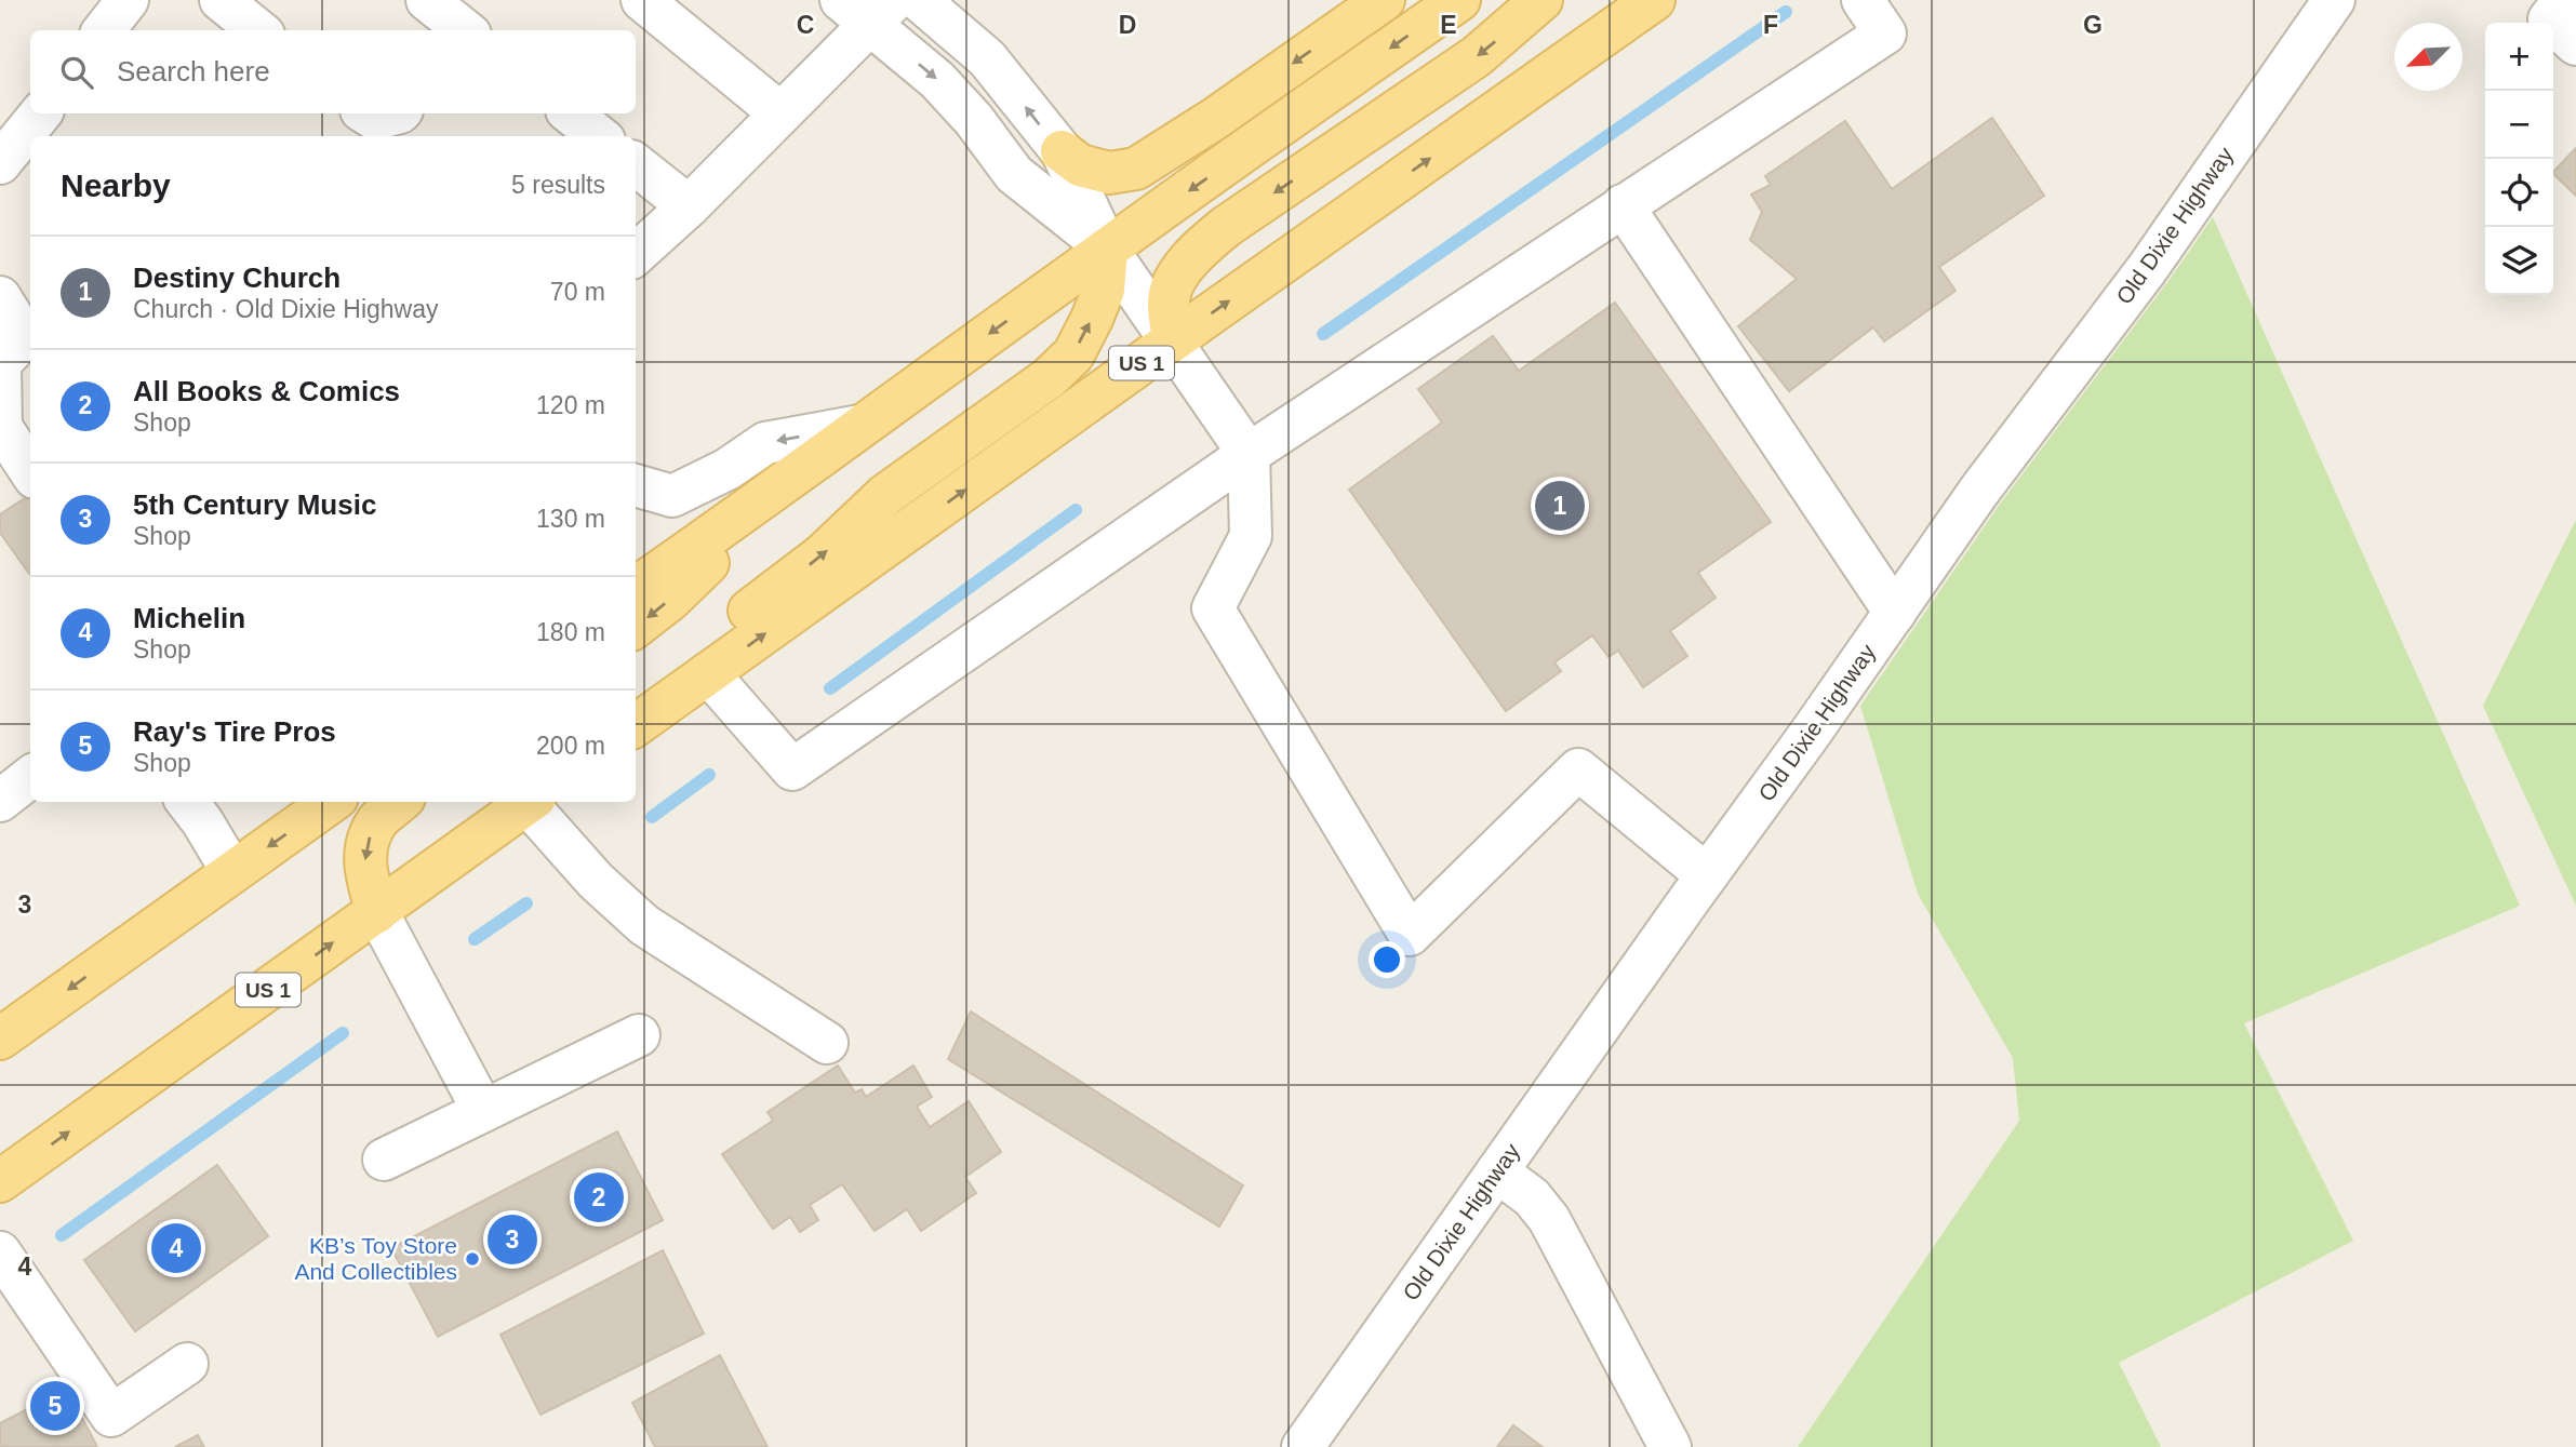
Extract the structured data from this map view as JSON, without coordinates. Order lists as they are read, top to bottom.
{
  "streets": {
    "main road": ["US 1"],
    "street": ["Old Dixie Highway"]
  },
  "places": ["KB’s Toy Store And Collectibles"],
  "north": "bottom left",
  "page": {
    "map_buttons": ["+", "−"],
    "search": "Search here",
    "heading": ["Nearby", "5 results"],
    "list": [
      {
        "mark": "1",
        "name": "Destiny Church",
        "note": "Church · Old Dixie Highway",
        "value": "70 m"
      },
      {
        "mark": "2",
        "name": "All Books & Comics",
        "note": "Shop",
        "value": "120 m"
      },
      {
        "mark": "3",
        "name": "5th Century Music",
        "note": "Shop",
        "value": "130 m"
      },
      {
        "mark": "4",
        "name": "Michelin",
        "note": "Shop",
        "value": "180 m"
      },
      {
        "mark": "5",
        "name": "Ray's Tire Pros",
        "note": "Shop",
        "value": "200 m"
      }
    ],
    "pins": [
      "1",
      "2",
      "3",
      "4",
      "5"
    ]
  },
  "grid": {
    "columns": [
      "C",
      "D",
      "E",
      "F",
      "G"
    ],
    "rows": ["3", "4"]
  }
}
